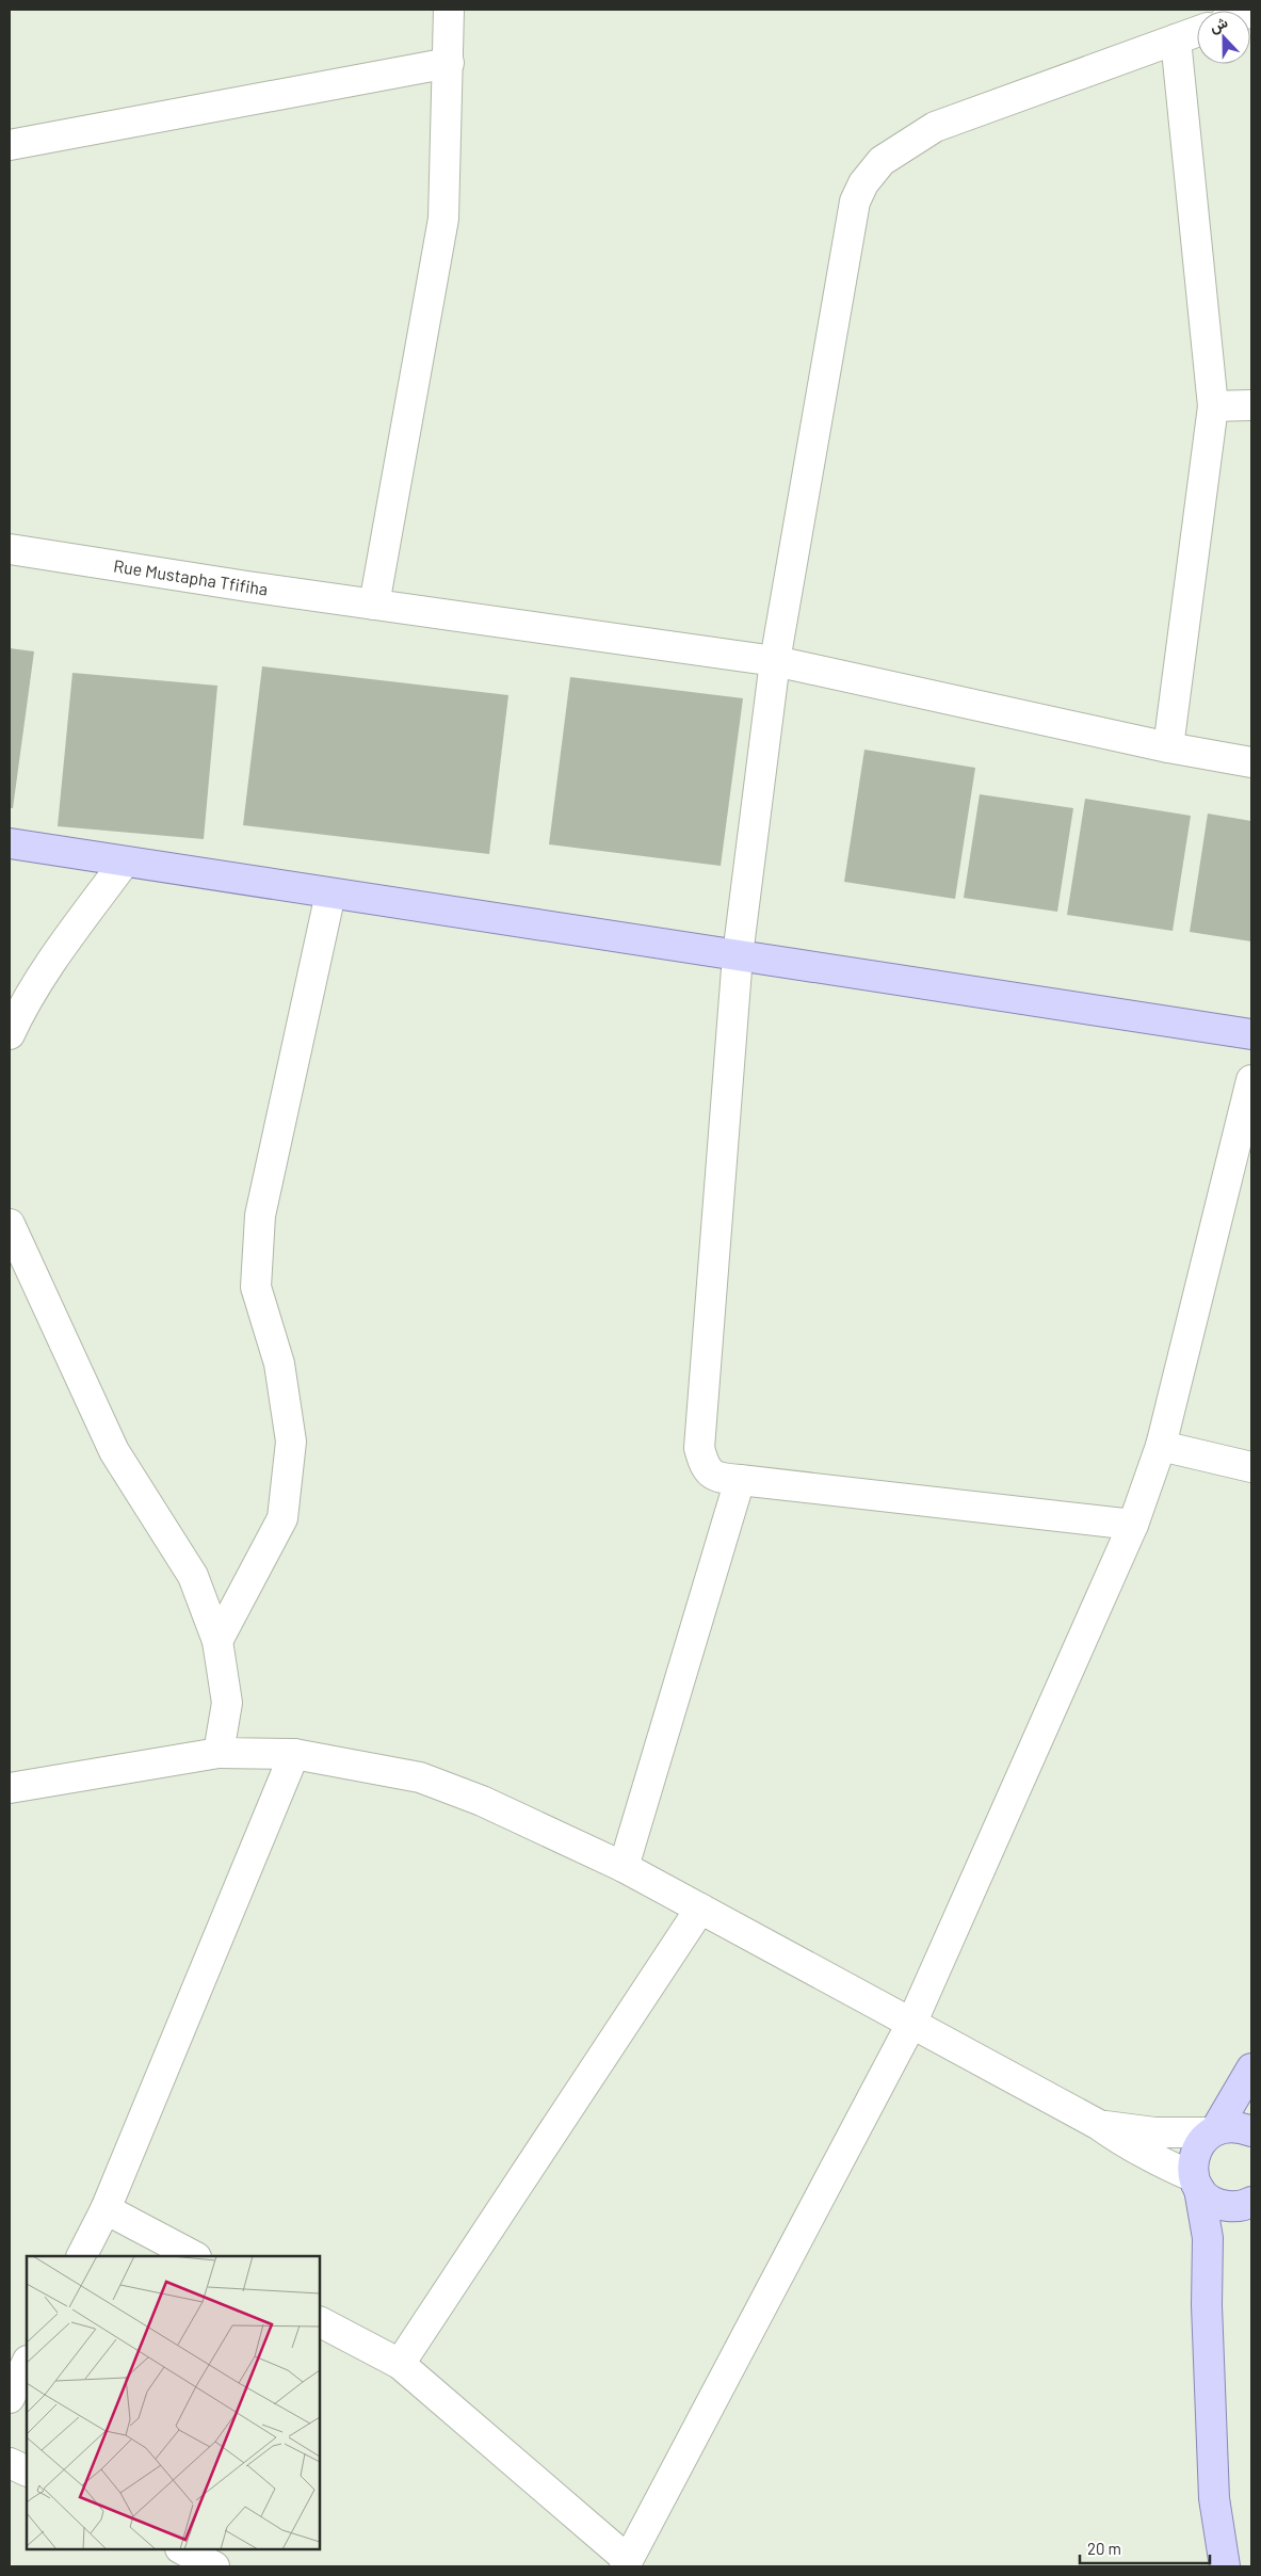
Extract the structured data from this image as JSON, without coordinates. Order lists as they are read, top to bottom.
{
  "streets": {
    "street": ["Rue Mustapha Tfifiha"]
  },
  "scale_bar": "20 m",
  "north": "top"
}
